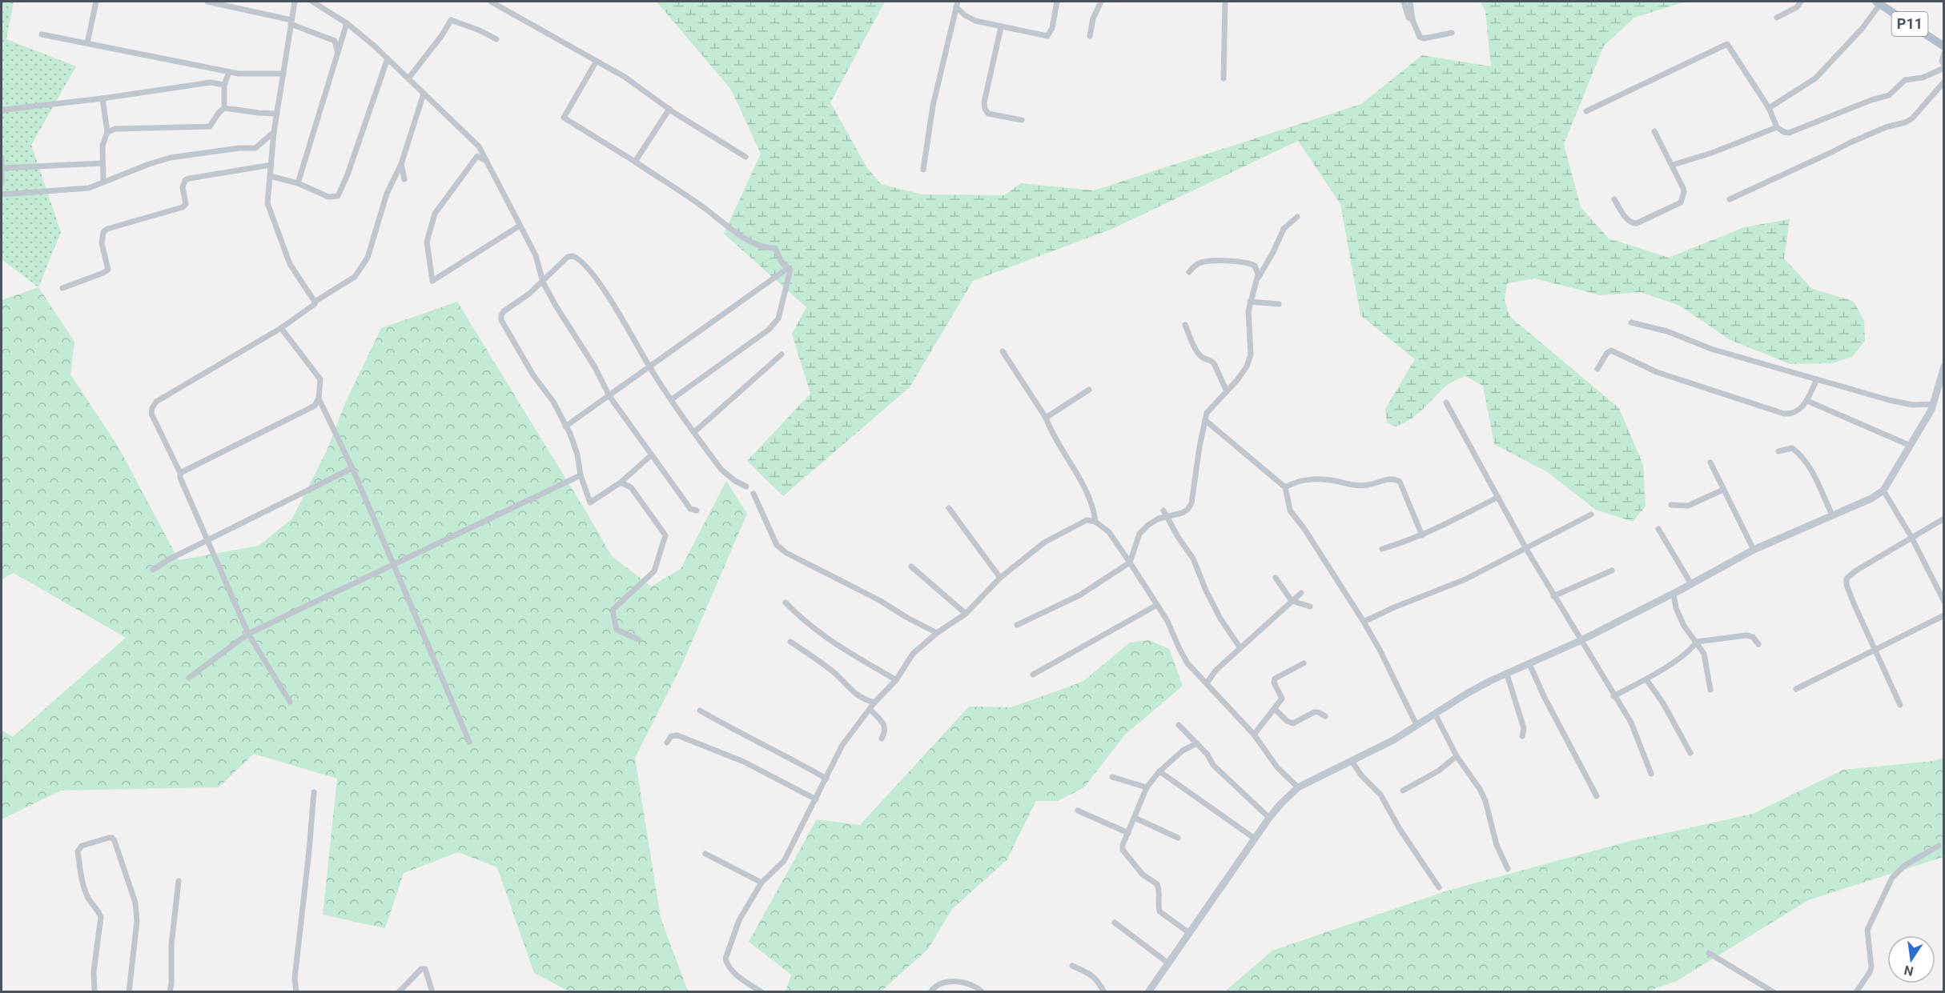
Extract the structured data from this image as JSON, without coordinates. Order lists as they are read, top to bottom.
{
  "streets": {
    "main road": ["P11"]
  },
  "north": "bottom"
}
